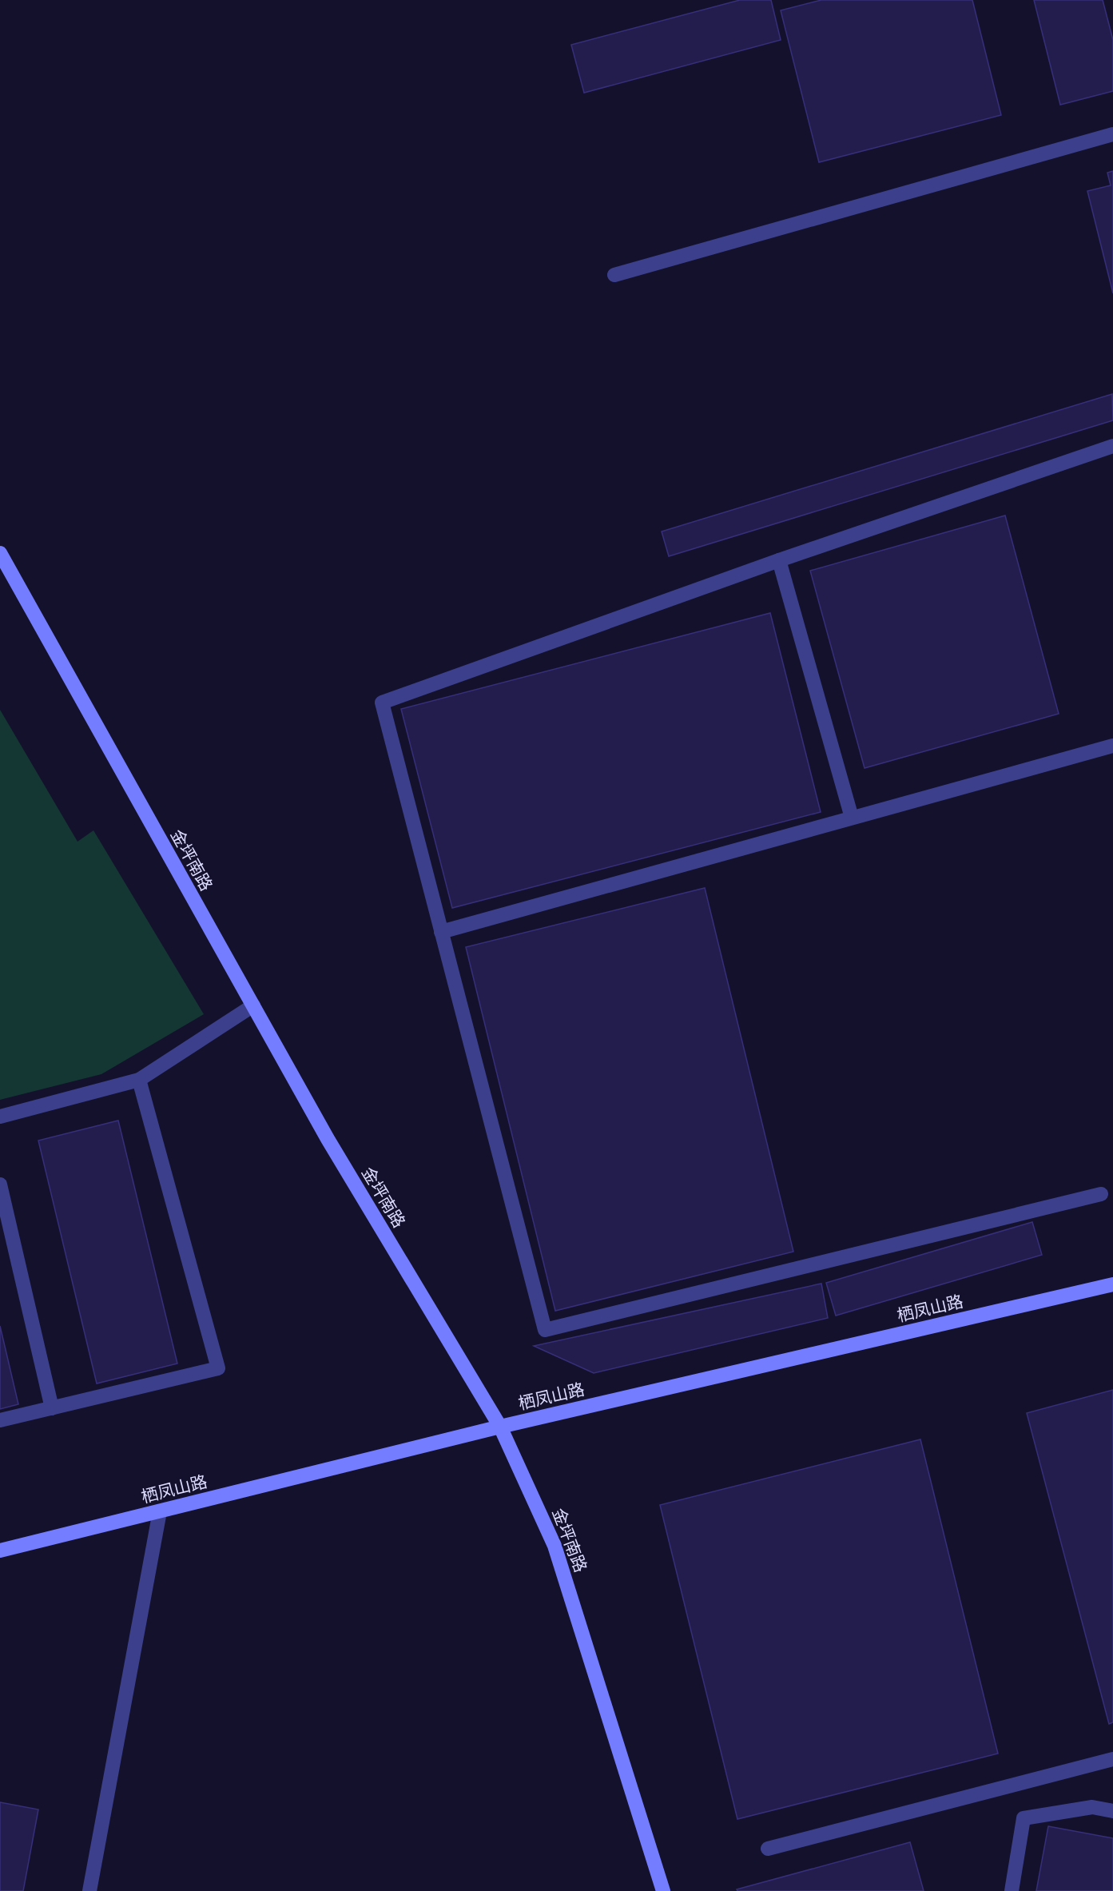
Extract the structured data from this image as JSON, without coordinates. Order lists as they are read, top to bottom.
{
  "streets": {
    "street": ["金坪南路", "栖凤山路"]
  },
  "crossings": [
    ["金坪南路", "栖凤山路"]
  ]
}
